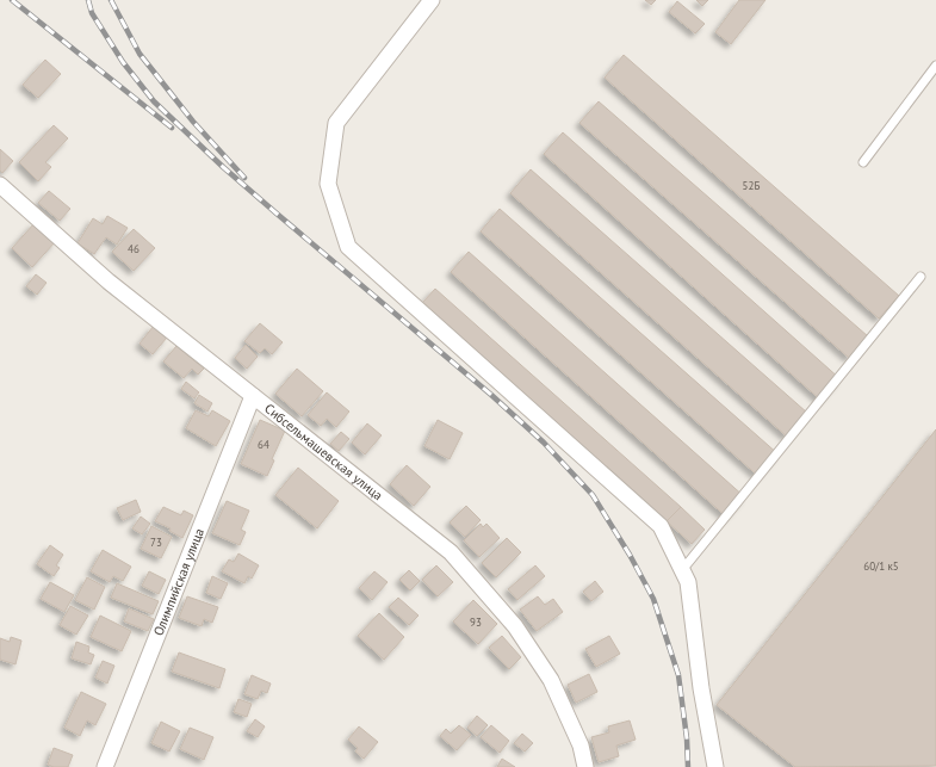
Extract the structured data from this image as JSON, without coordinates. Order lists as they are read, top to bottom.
{
  "streets": {
    "street": ["Сибсельмашевская улица", "Олимпийская улица"]
  },
  "crossings": [
    ["Сибсельмашевская улица", "Олимпийская улица"]
  ],
  "house_numbers": [
    "52Б",
    "46",
    "64",
    "73",
    "60/1 к5",
    "93"
  ]
}
